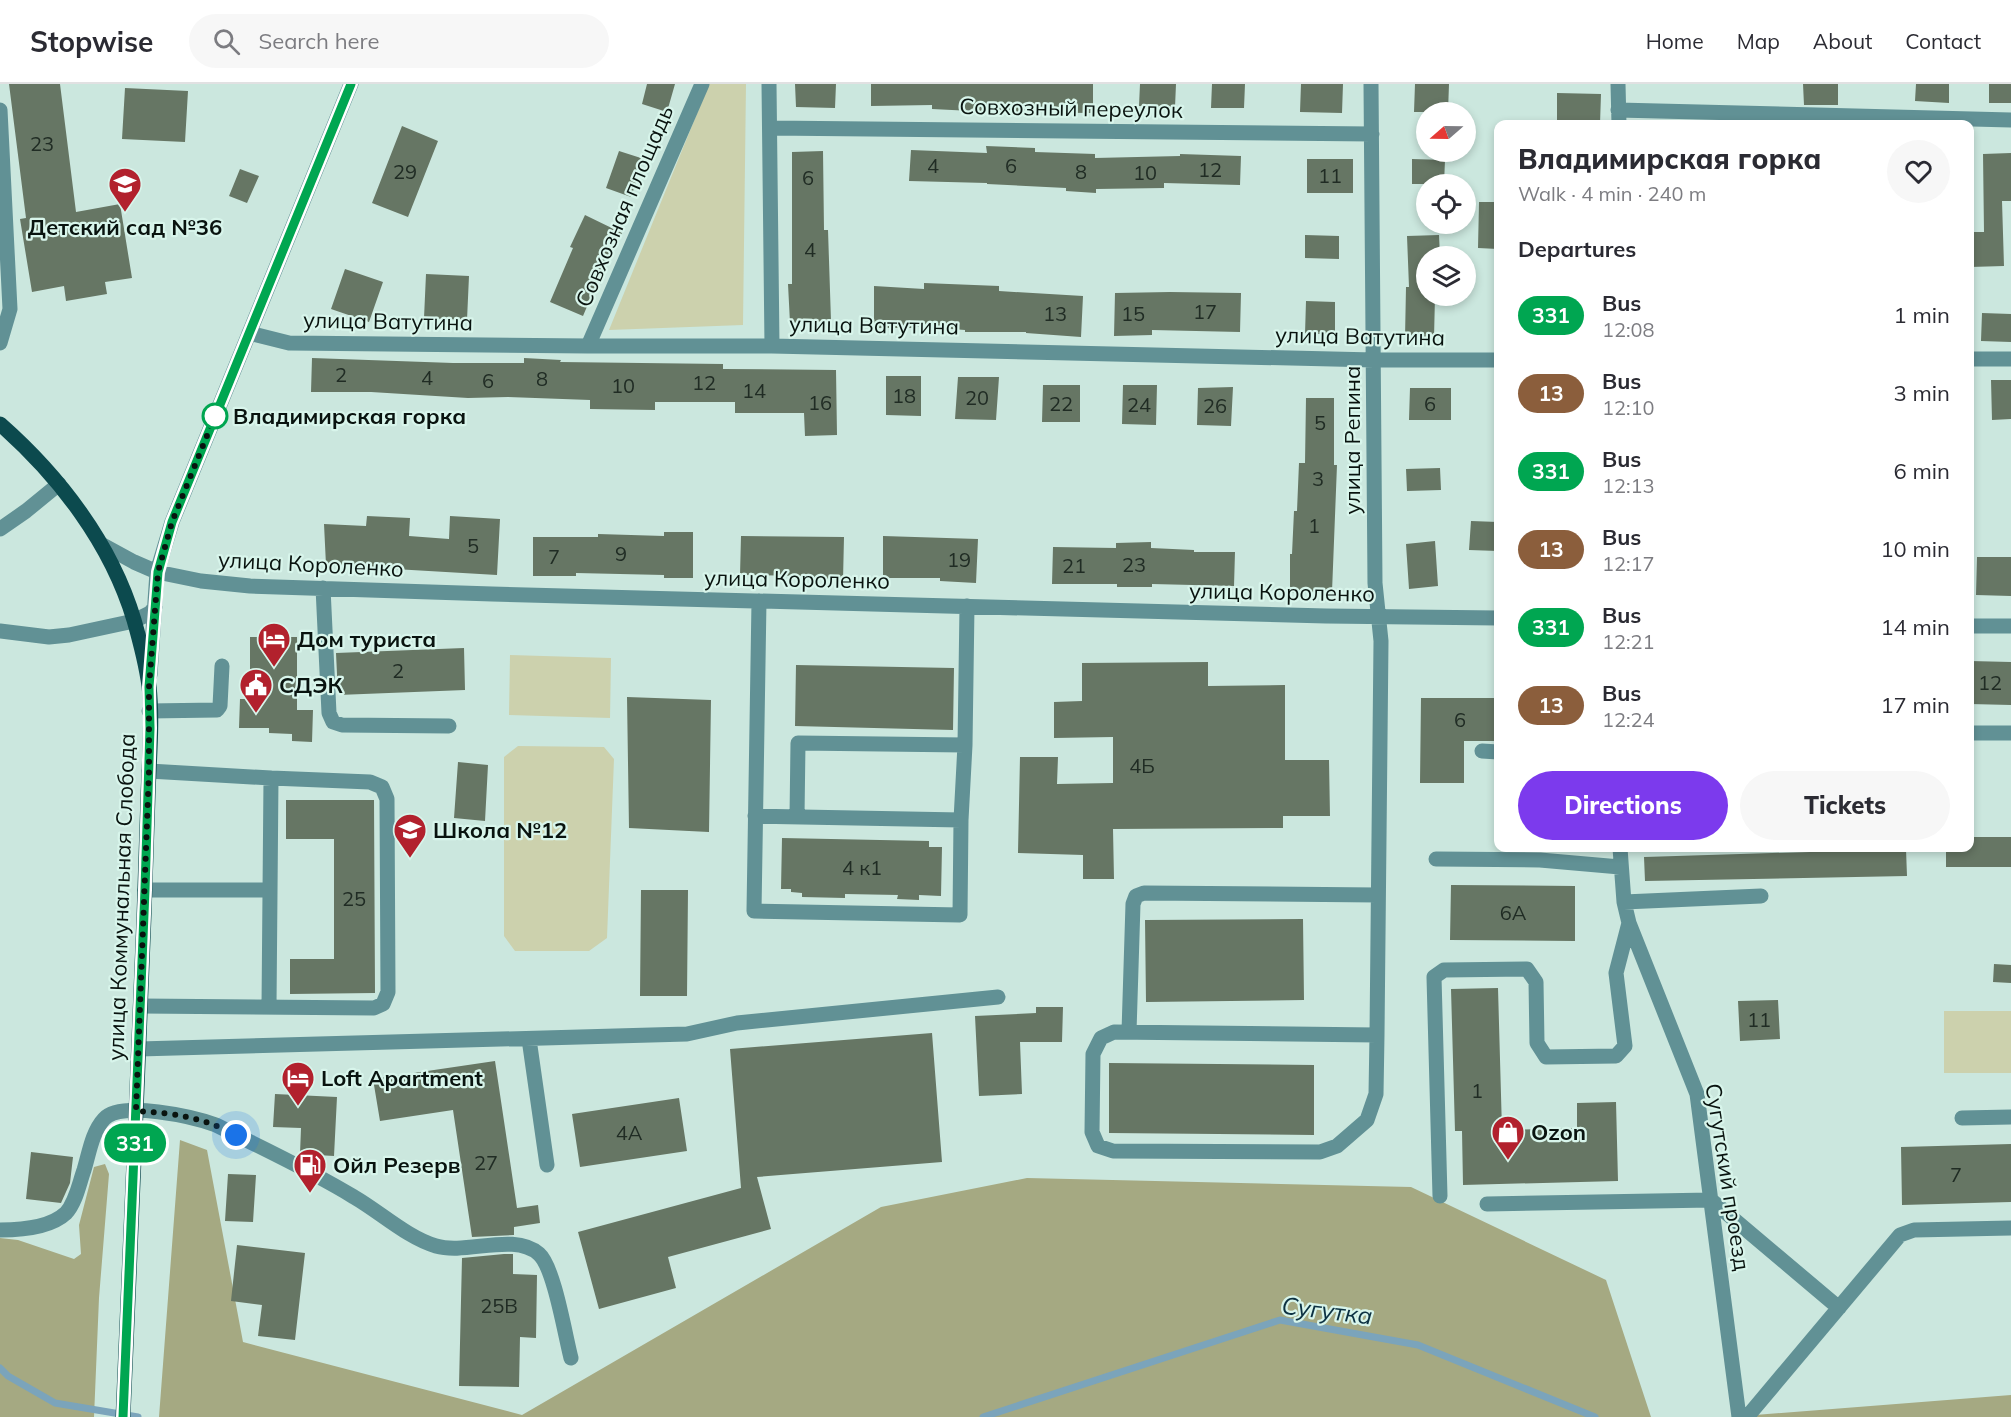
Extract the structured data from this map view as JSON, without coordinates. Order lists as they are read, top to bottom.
{
  "streets": {
    "main road": ["улица Коммунальная Слобода"],
    "street": [
      "Совхозный переулок",
      "Совхозная площадь",
      "улица Ватутина",
      "улица Репина",
      "улица Короленко",
      "Сугутский проезд"
    ]
  },
  "crossings": [
    ["Совхозный переулок", "улица Репина"],
    ["Совхозная площадь", "улица Ватутина"],
    ["улица Ватутина", "улица Репина"],
    ["улица Репина", "улица Короленко"],
    ["улица Короленко", "улица Коммунальная Слобода"]
  ],
  "water": ["Сугутка"],
  "places": {
    "school or university": ["Детский сад №36", "Школа №12"],
    "other": ["Владимирская горка"],
    "hotel": ["Дом туриста", "Loft Apartment"],
    "public building": ["СДЭК"],
    "shop": ["Ozon"],
    "fuel station": ["Ойл Резерв"]
  },
  "lines": ["bus line 331"],
  "house_numbers": [
    "23",
    "4",
    "6",
    "12",
    "29",
    "8",
    "10",
    "11",
    "6",
    "4",
    "17",
    "13",
    "15",
    "2",
    "4",
    "8",
    "6",
    "12",
    "10",
    "14",
    "18",
    "20",
    "16",
    "22",
    "6",
    "24",
    "26",
    "5",
    "3",
    "1",
    "5",
    "9",
    "7",
    "19",
    "23",
    "21",
    "2",
    "12",
    "6",
    "4Б",
    "4 к1",
    "25",
    "6А",
    "11",
    "1",
    "4А",
    "27",
    "7",
    "25В"
  ],
  "north": "left",
  "page": {
    "header": "Stopwise",
    "search": "Search here",
    "nav": [
      "Home",
      "Map",
      "About",
      "Contact"
    ],
    "on_map": "331",
    "heading": [
      ["Владимирская горка", "Walk · 4 min · 240 m"],
      "Departures"
    ],
    "list": [
      {
        "mark": "331",
        "name": "Bus",
        "note": "12:08",
        "value": "1 min"
      },
      {
        "mark": "13",
        "name": "Bus",
        "note": "12:10",
        "value": "3 min"
      },
      {
        "mark": "331",
        "name": "Bus",
        "note": "12:13",
        "value": "6 min"
      },
      {
        "mark": "13",
        "name": "Bus",
        "note": "12:17",
        "value": "10 min"
      },
      {
        "mark": "331",
        "name": "Bus",
        "note": "12:21",
        "value": "14 min"
      },
      {
        "mark": "13",
        "name": "Bus",
        "note": "12:24",
        "value": "17 min"
      }
    ],
    "buttons": ["Directions", "Tickets"]
  }
}
